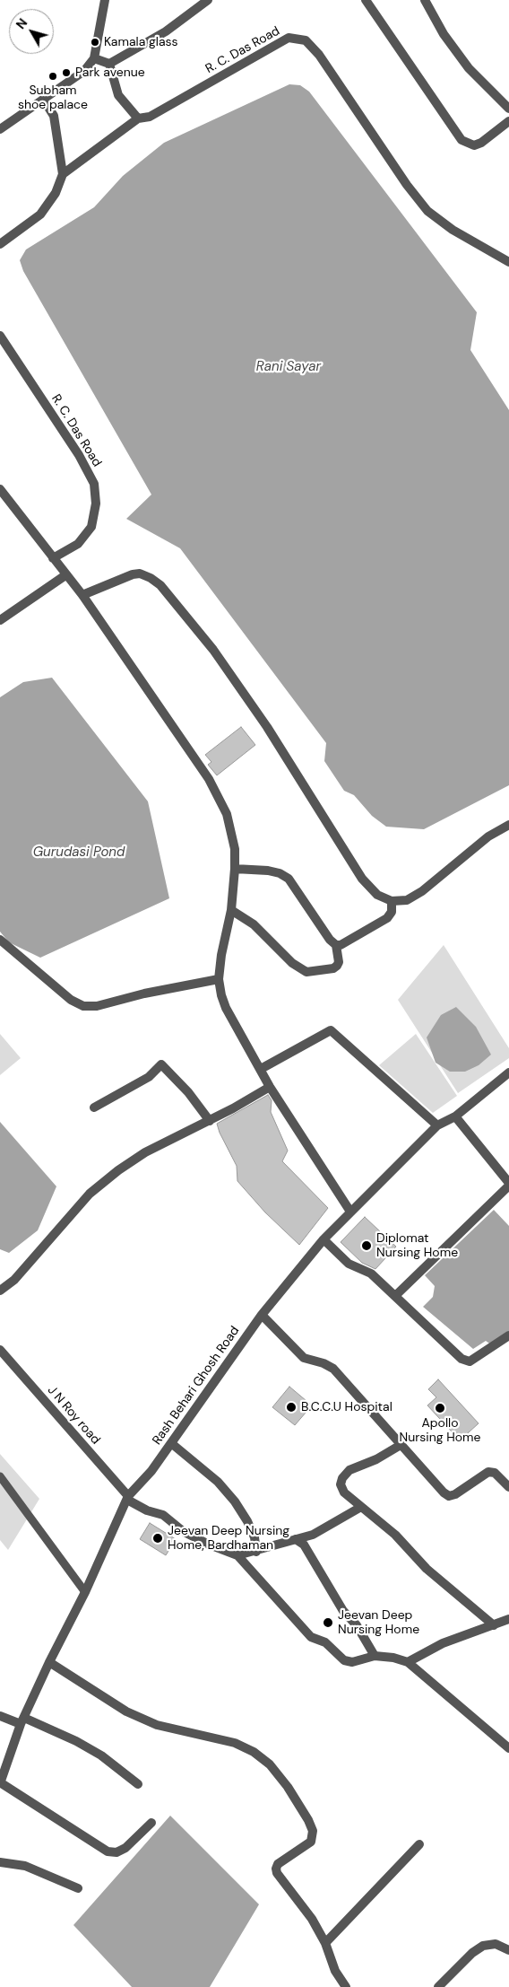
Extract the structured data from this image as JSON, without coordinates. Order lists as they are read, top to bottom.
{
  "streets": {
    "street": ["R. C. Das Road", "Rash Behari Ghosh Road", "J N Roy road"]
  },
  "crossings": [
    ["Rash Behari Ghosh Road", "J N Roy road"]
  ],
  "water": ["Rani Sayar", "Gurudasi Pond"],
  "places": [
    "Kamala glass",
    "Park avenue",
    "Subham shoe palace",
    "Diplomat Nursing Home",
    "B.C.C.U Hospital",
    "Apollo Nursing Home",
    "Jeevan Deep Nursing Home, Bardhaman",
    "Jeevan Deep Nursing Home"
  ],
  "north": "top left"
}
